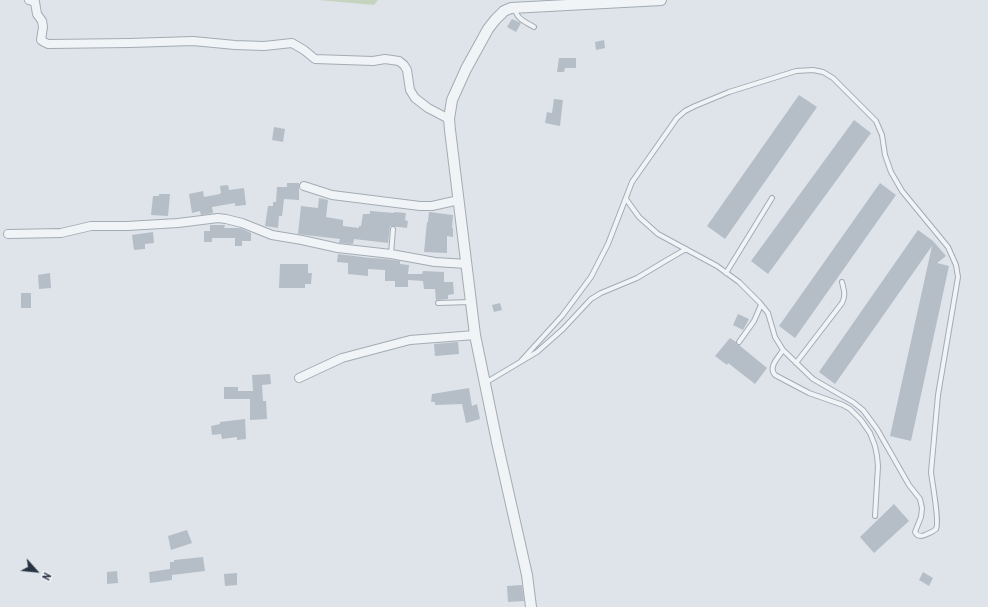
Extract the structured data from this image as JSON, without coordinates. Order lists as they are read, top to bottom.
{
  "north": "bottom right"
}
